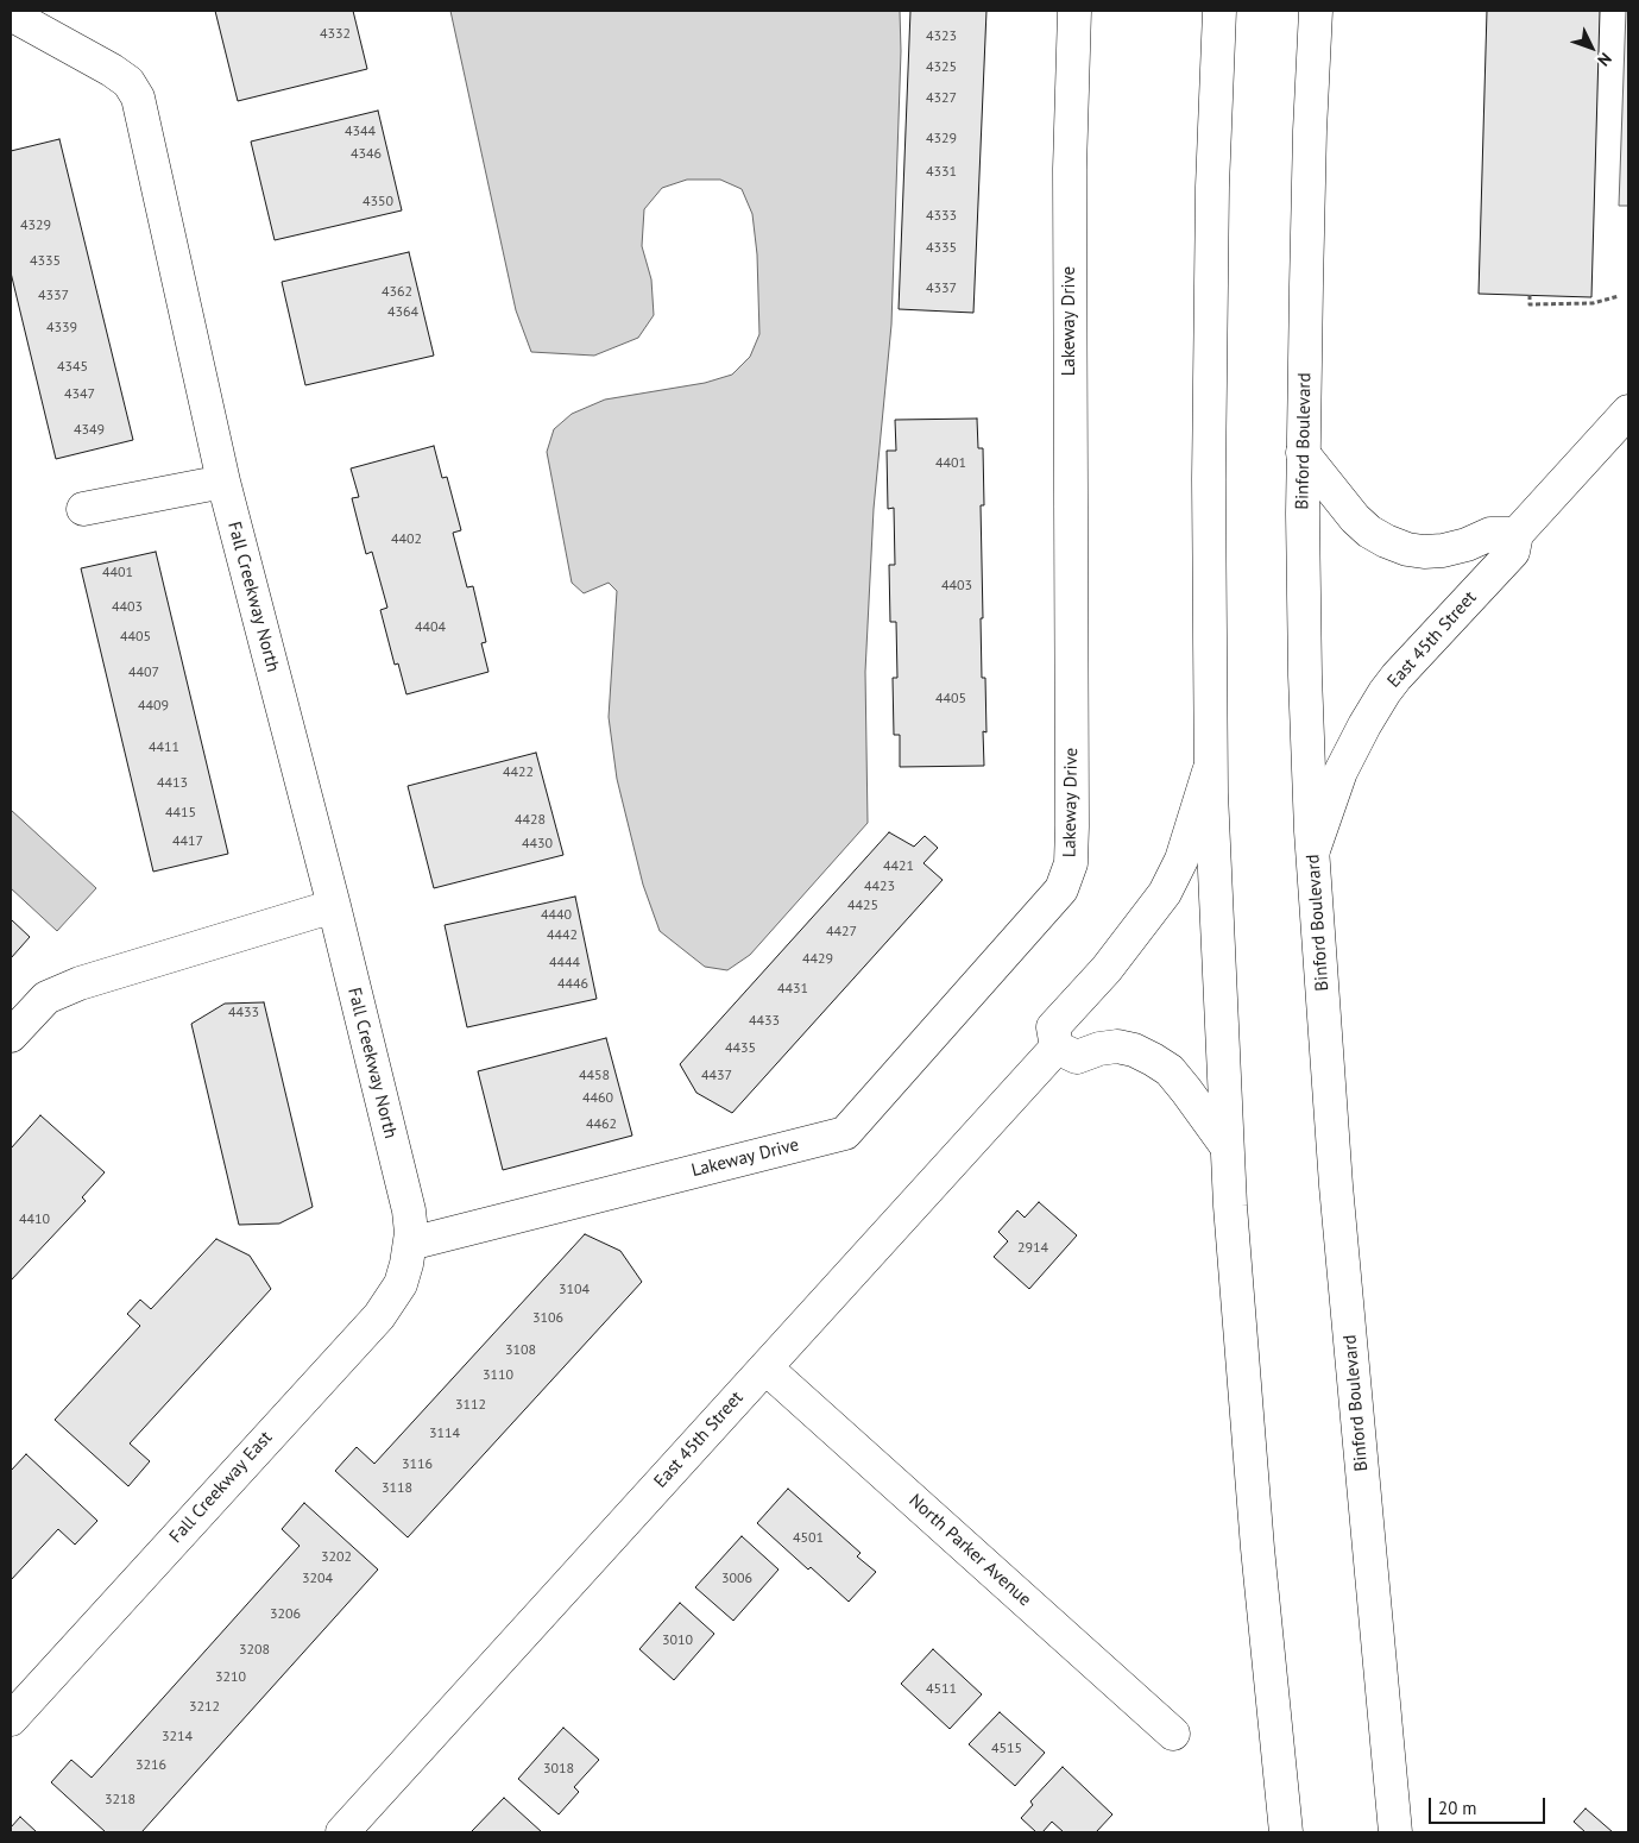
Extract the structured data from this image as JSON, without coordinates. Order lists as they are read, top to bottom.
{
  "streets": {
    "street": [
      "Lakeway Drive",
      "Binford Boulevard",
      "Fall Creekway North",
      "East 45th Street",
      "Fall Creekway East",
      "North Parker Avenue"
    ]
  },
  "crossings": [
    ["Lakeway Drive", "Fall Creekway North"],
    ["Lakeway Drive", "Fall Creekway East"],
    ["Binford Boulevard", "East 45th Street"],
    ["Fall Creekway North", "Fall Creekway East"],
    ["East 45th Street", "North Parker Avenue"]
  ],
  "house_numbers": [
    "4332",
    "4323",
    "4325",
    "4327",
    "4344",
    "4329",
    "4346",
    "4331",
    "4350",
    "4333",
    "4329",
    "4335",
    "4335",
    "4337",
    "4362",
    "4337",
    "4364",
    "4339",
    "4345",
    "4347",
    "4349",
    "4401",
    "4402",
    "4401",
    "4403",
    "4403",
    "4404",
    "4405",
    "4407",
    "4405",
    "4409",
    "4411",
    "4422",
    "4413",
    "4415",
    "4428",
    "4417",
    "4430",
    "4421",
    "4423",
    "4425",
    "4440",
    "4427",
    "4442",
    "4429",
    "4444",
    "4446",
    "4431",
    "4433",
    "4433",
    "4435",
    "4458",
    "4437",
    "4460",
    "4462",
    "4410",
    "2914",
    "3104",
    "3106",
    "3108",
    "3110",
    "3112",
    "3114",
    "3116",
    "3118",
    "4501",
    "3202",
    "3204",
    "3006",
    "3206",
    "3010",
    "3208",
    "3210",
    "4511",
    "3212",
    "3214",
    "4515",
    "3216",
    "3018",
    "3218"
  ],
  "scale_bar": "20 m",
  "north": "bottom right"
}
